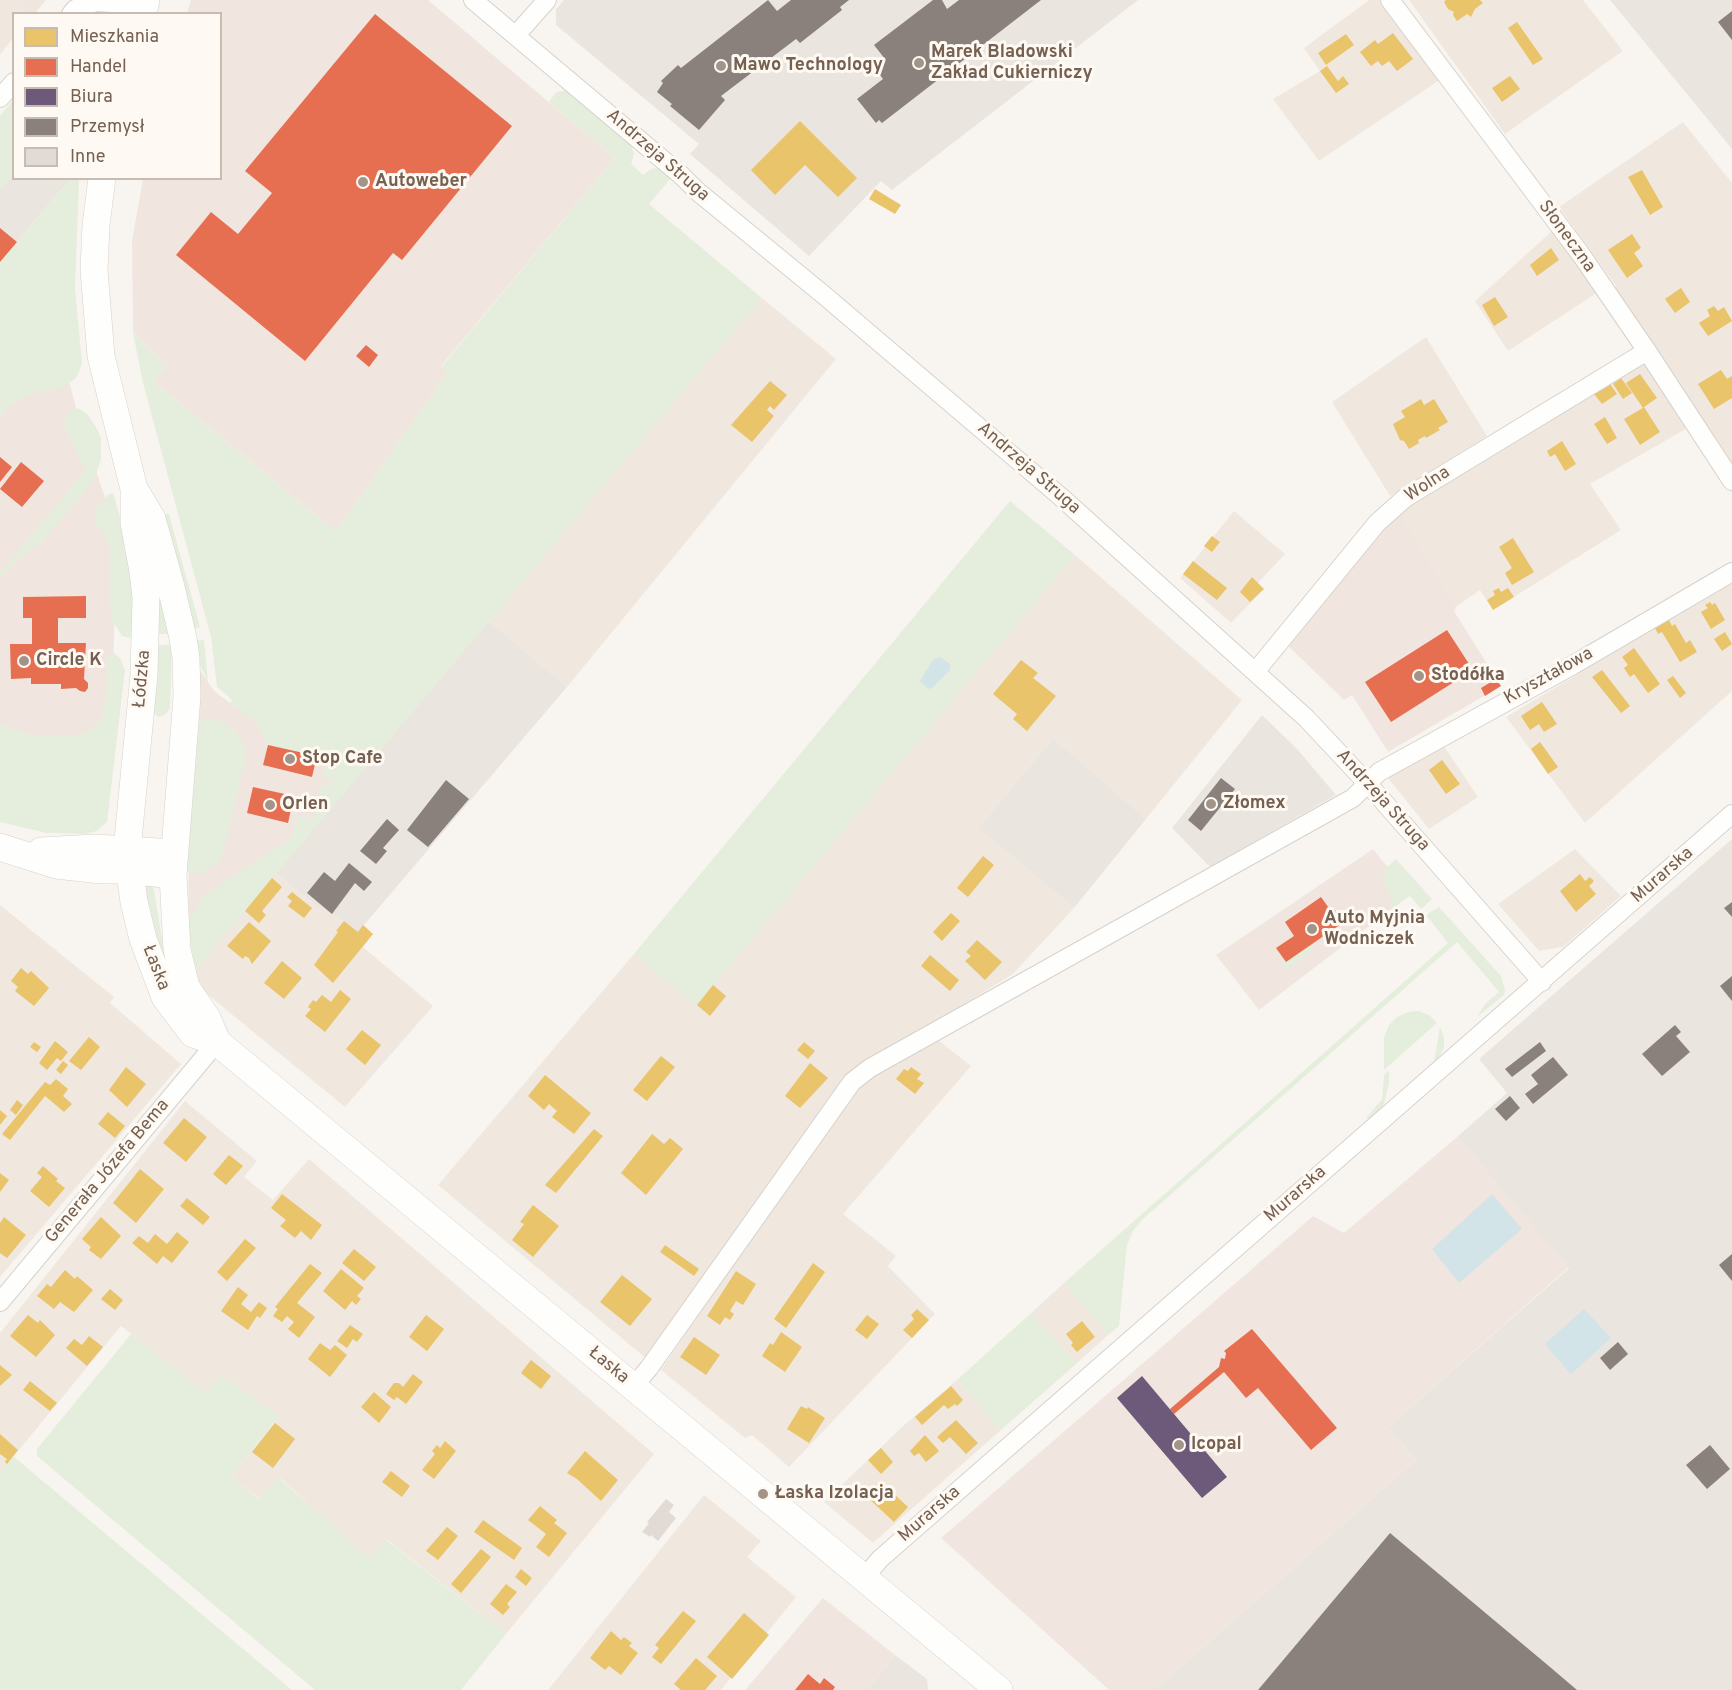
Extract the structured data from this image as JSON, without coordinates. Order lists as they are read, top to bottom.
{
  "streets": {
    "main road": ["Łódzka", "Łaska"],
    "street": [
      "Andrzeja Struga",
      "Słoneczna",
      "Wolna",
      "Kryształowa",
      "Murarska",
      "Generała Józefa Bema"
    ]
  },
  "crossings": [
    ["Andrzeja Struga", "Wolna"],
    ["Andrzeja Struga", "Kryształowa"],
    ["Andrzeja Struga", "Murarska"],
    ["Słoneczna", "Wolna"],
    ["Kryształowa", "Łaska"],
    ["Łódzka", "Łaska"],
    ["Murarska", "Łaska"],
    ["Łaska", "Generała Józefa Bema"]
  ],
  "places": [
    "Marek Bladowski Zakład Cukierniczy",
    "Mawo Technology",
    "Autoweber",
    "Circle K",
    "Stodółka",
    "Stop Cafe",
    "Złomex",
    "Orlen",
    "Auto Myjnia Wodniczek",
    "Icopal",
    "Łaska Izolacja"
  ],
  "legend": [
    "Mieszkania",
    "Handel",
    "Biura",
    "Przemysł",
    "Inne"
  ]
}
